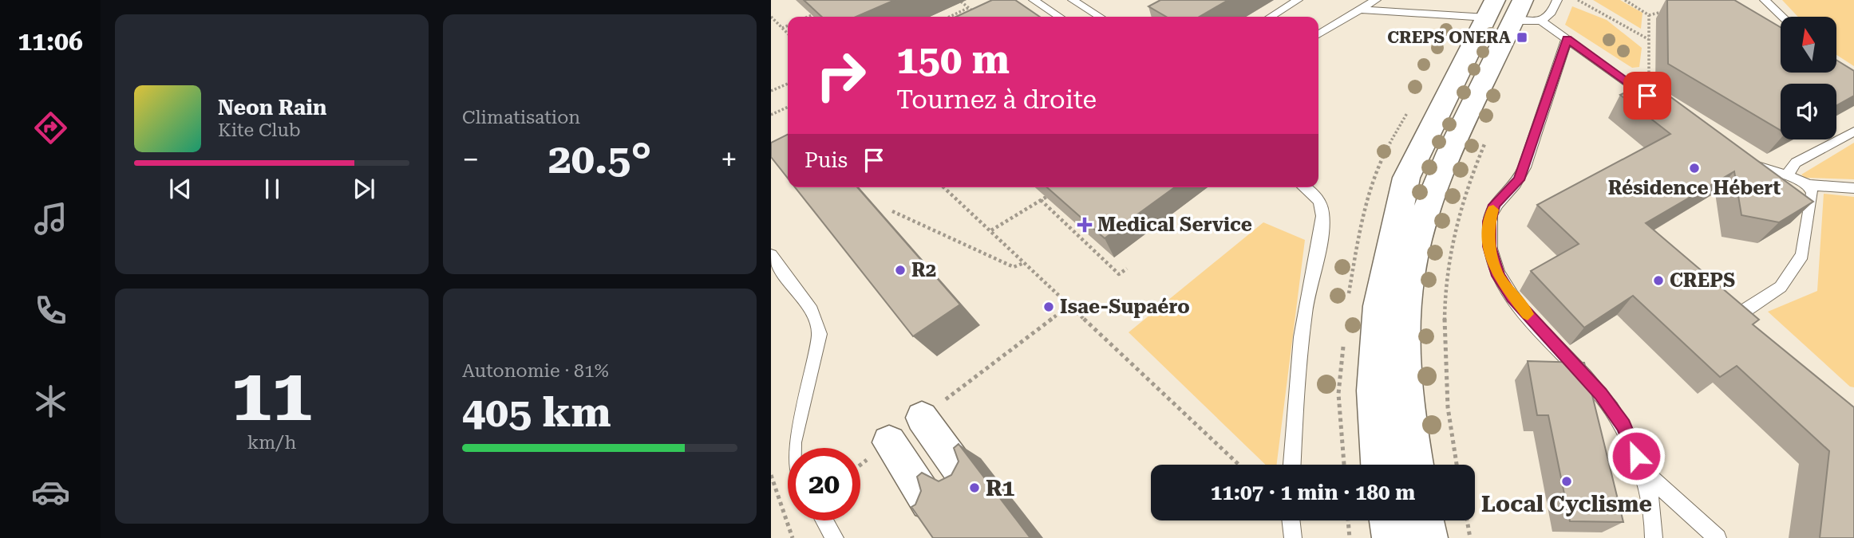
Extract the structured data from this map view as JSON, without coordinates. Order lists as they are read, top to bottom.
{
  "places": {
    "transit": ["CREPS ONERA"],
    "other": [
      "Résidence Hébert",
      "R2",
      "CREPS",
      "Isae-Supaéro",
      "Local Cyclisme",
      "R1"
    ],
    "health": ["Medical Service"]
  },
  "north": "top",
  "page": {
    "tabs": "11:06",
    "tile": [
      "Climatisation",
      ["11", "km/h"],
      ["Autonomie · 81%", "405 km"]
    ],
    "turn": ["150 m", "Tournez à droite"],
    "song": ["Neon Rain", "Kite Club"],
    "then": "Puis",
    "heat": ["−", "20.5°", "+"],
    "limit": "20",
    "trip": "11:07 · 1 min · 180 m"
  }
}
